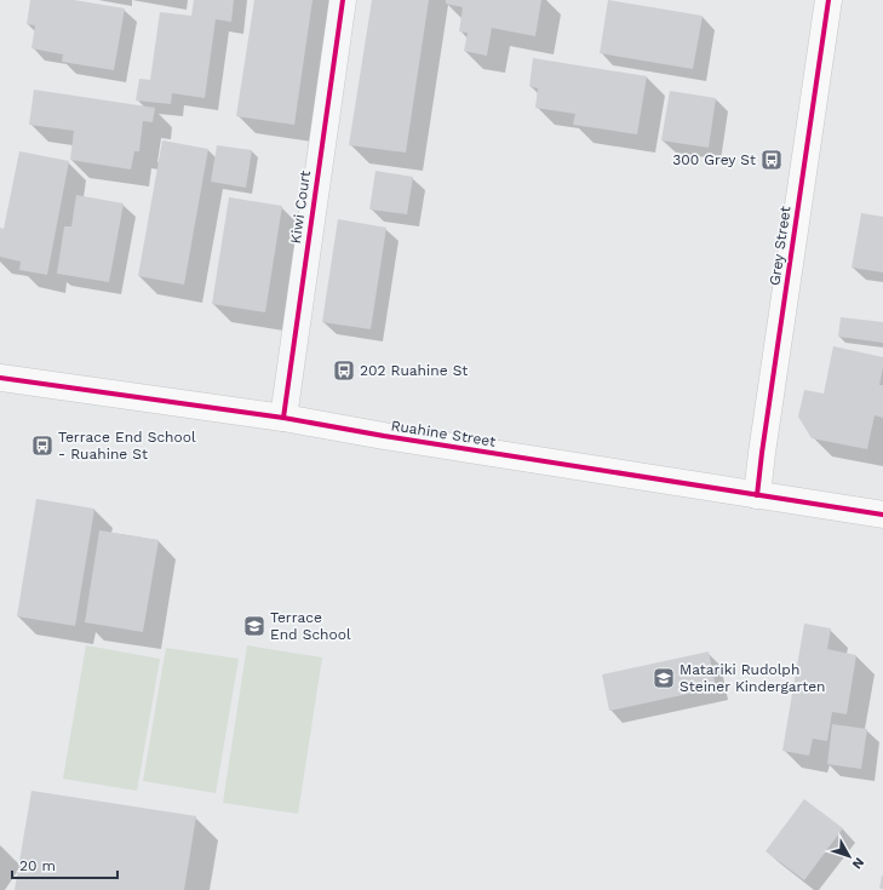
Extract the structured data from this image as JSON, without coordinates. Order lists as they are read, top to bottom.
{
  "streets": {
    "main road": ["Grey Street", "Ruahine Street"],
    "street": ["Kiwi Court"]
  },
  "crossings": [
    ["Kiwi Court", "Ruahine Street"],
    ["Grey Street", "Ruahine Street"]
  ],
  "places": {
    "bus stop": ["300 Grey St", "202 Ruahine St", "Terrace End School - Ruahine St"],
    "school or university": ["Terrace End School", "Matariki Rudolph Steiner Kindergarten"]
  },
  "scale_bar": "20 m",
  "north": "bottom right"
}
